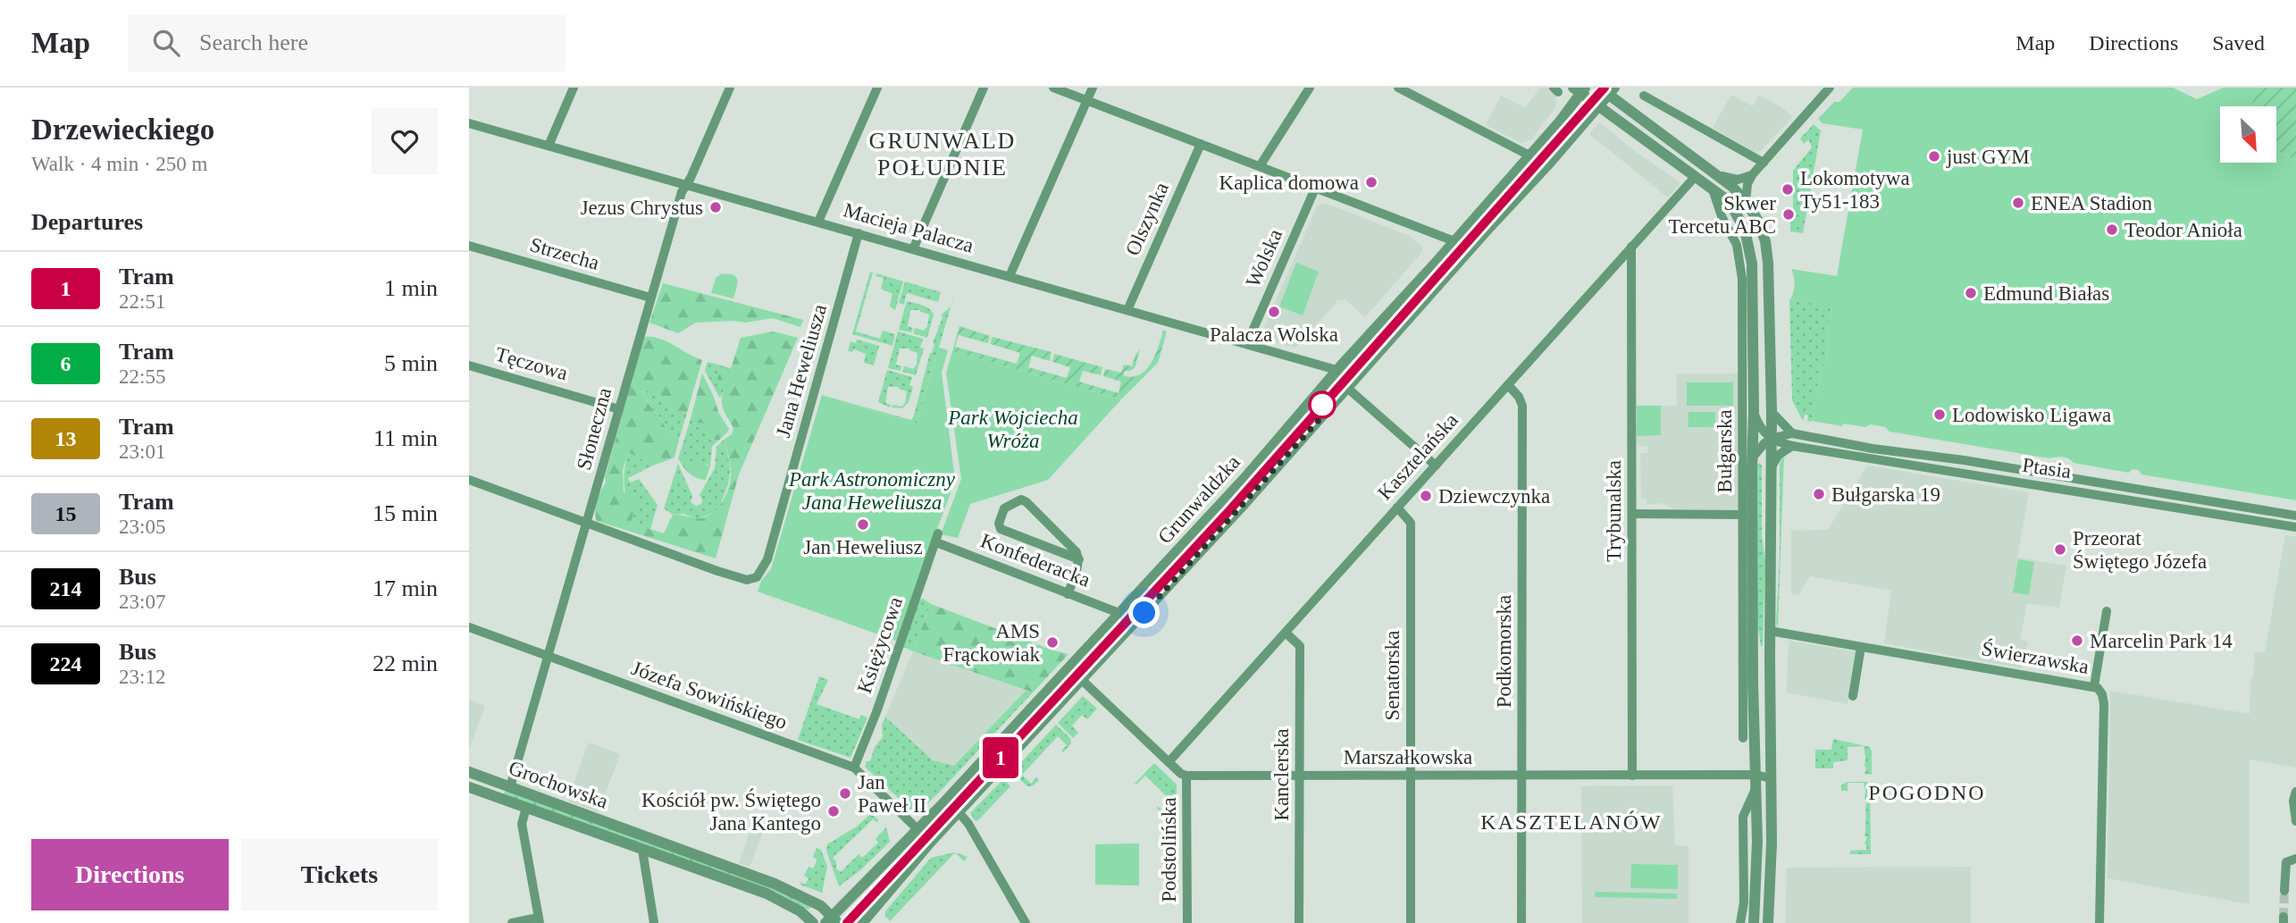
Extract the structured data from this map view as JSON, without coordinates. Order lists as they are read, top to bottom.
{
  "streets": {
    "street": [
      "Olszynka",
      "Macieja Palacza",
      "Strzecha",
      "Wolska",
      "Tęczowa",
      "Jana Heweliusza",
      "Słoneczna",
      "Bułgarska",
      "Kasztelańska",
      "Ptasia",
      "Grunwaldzka",
      "Trybunalska",
      "Konfederacka",
      "Księżycowa",
      "Podkomorska",
      "Świerzawska",
      "Senatorska",
      "Józefa Sowińskiego",
      "Marszałkowska",
      "Kanclerska",
      "Grochowska",
      "Podstolińska"
    ]
  },
  "crossings": [
    ["Olszynka", "Macieja Palacza"],
    ["Macieja Palacza", "Wolska"],
    ["Macieja Palacza", "Jana Heweliusza"],
    ["Macieja Palacza", "Słoneczna"],
    ["Macieja Palacza", "Grunwaldzka"],
    ["Strzecha", "Słoneczna"],
    ["Tęczowa", "Słoneczna"],
    ["Jana Heweliusza", "Słoneczna"],
    ["Słoneczna", "Józefa Sowińskiego"],
    ["Słoneczna", "Grochowska"],
    ["Bułgarska", "Kasztelańska"],
    ["Bułgarska", "Grunwaldzka"],
    ["Bułgarska", "Marszałkowska"],
    ["Kasztelańska", "Trybunalska"],
    ["Kasztelańska", "Podkomorska"],
    ["Kasztelańska", "Senatorska"],
    ["Kasztelańska", "Kanclerska"],
    ["Grunwaldzka", "Konfederacka"],
    ["Grunwaldzka", "Józefa Sowińskiego"],
    ["Grunwaldzka", "Grochowska"],
    ["Trybunalska", "Marszałkowska"],
    ["Konfederacka", "Księżycowa"],
    ["Księżycowa", "Józefa Sowińskiego"],
    ["Podkomorska", "Marszałkowska"],
    ["Senatorska", "Marszałkowska"],
    ["Marszałkowska", "Kanclerska"],
    ["Marszałkowska", "Podstolińska"]
  ],
  "districts": ["GRUNWALD POŁUDNIE", "POGODNO", "KASZTELANÓW"],
  "parks": ["Park Wojciecha Wróża", "Park Astronomiczny Jana Heweliusza"],
  "places": [
    "just GYM",
    "Kaplica domowa",
    "Lokomotywa Ty51-183",
    "ENEA Stadion",
    "Jezus Chrystus",
    "Skwer Tercetu ABC",
    "Teodor Anioła",
    "Edmund Białas",
    "Palacza Wolska",
    "Lodowisko Ligawa",
    "Bułgarska 19",
    "Dziewczynka",
    "Jan Heweliusz",
    "Przeorat Świętego Józefa",
    "Marcelin Park 14",
    "AMS Frąckowiak",
    "Jan Paweł II",
    "Kościół pw. Świętego Jana Kantego"
  ],
  "lines": ["tram line 1"],
  "north": "bottom right",
  "page": {
    "header": "Map",
    "search": "Search here",
    "nav": ["Map", "Directions", "Saved"],
    "heading": [
      ["Drzewieckiego", "Walk · 4 min · 250 m"],
      "Departures"
    ],
    "on_map": "1",
    "list": [
      {
        "mark": "1",
        "name": "Tram",
        "note": "22:51",
        "value": "1 min"
      },
      {
        "mark": "6",
        "name": "Tram",
        "note": "22:55",
        "value": "5 min"
      },
      {
        "mark": "13",
        "name": "Tram",
        "note": "23:01",
        "value": "11 min"
      },
      {
        "mark": "15",
        "name": "Tram",
        "note": "23:05",
        "value": "15 min"
      },
      {
        "mark": "214",
        "name": "Bus",
        "note": "23:07",
        "value": "17 min"
      },
      {
        "mark": "224",
        "name": "Bus",
        "note": "23:12",
        "value": "22 min"
      }
    ],
    "buttons": ["Directions", "Tickets"]
  }
}
